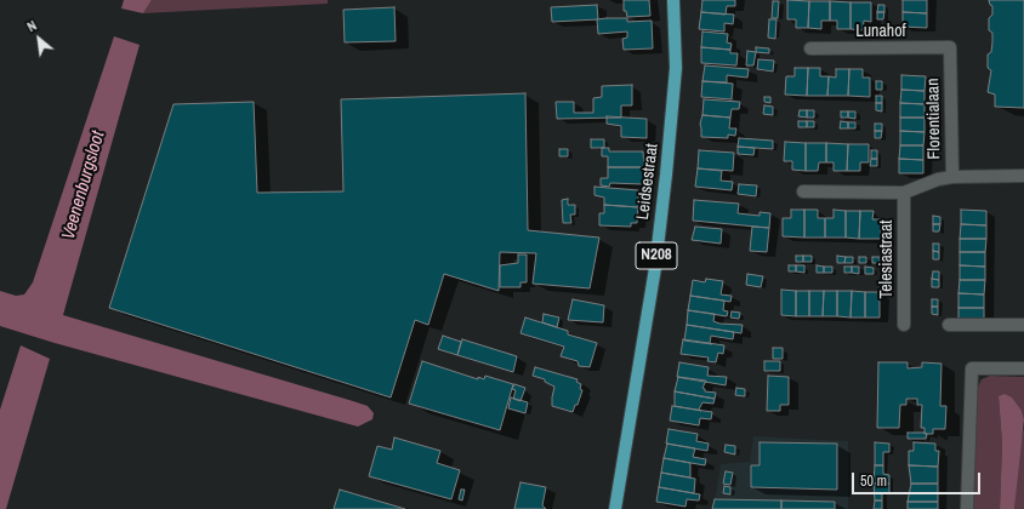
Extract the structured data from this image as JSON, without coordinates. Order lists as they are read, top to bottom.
{
  "streets": {
    "main road": ["Leidsestraat", "N208"],
    "street": ["Lunahof", "Florentialaan", "Telesiastraat"]
  },
  "crossings": [
    ["Lunahof", "Florentialaan"]
  ],
  "water": ["Veenenburgsloot"],
  "scale_bar": "50 m",
  "north": "top left"
}
